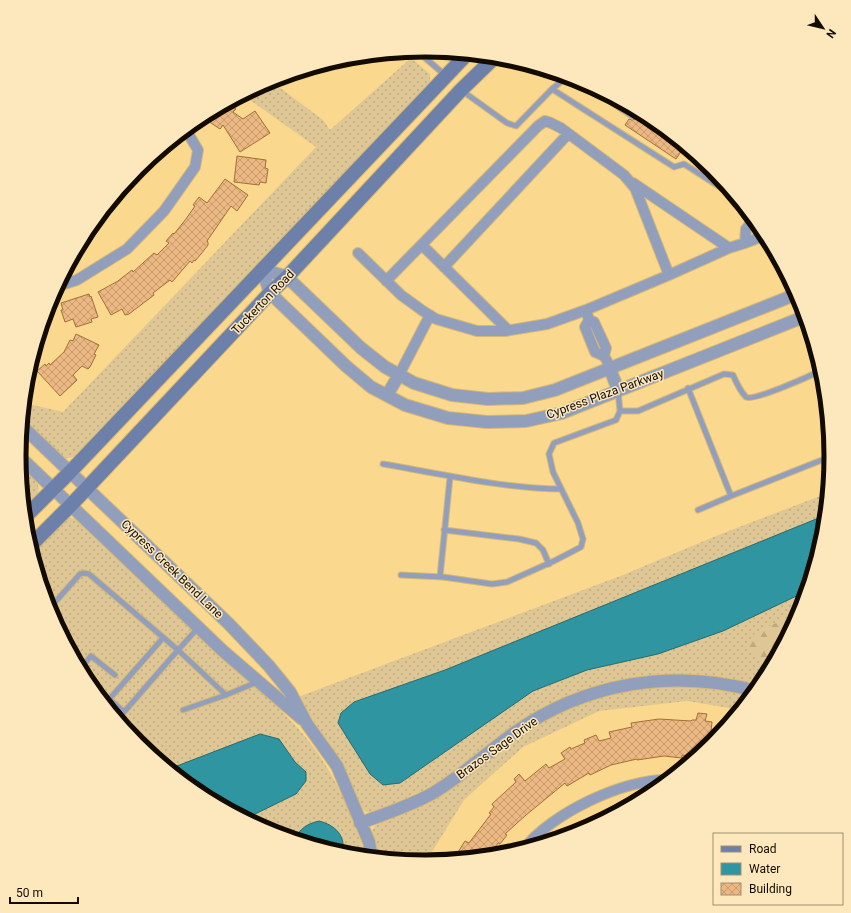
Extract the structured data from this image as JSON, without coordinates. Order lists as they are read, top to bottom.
{
  "streets": {
    "main road": ["Tuckerton Road"],
    "street": ["Cypress Plaza Parkway", "Cypress Creek Bend Lane", "Brazos Sage Drive"]
  },
  "crossings": [
    ["Tuckerton Road", "Cypress Plaza Parkway"],
    ["Tuckerton Road", "Cypress Creek Bend Lane"],
    ["Cypress Creek Bend Lane", "Brazos Sage Drive"]
  ],
  "legend": ["Road", "Water", "Building"],
  "scale_bar": "50 m",
  "north": "bottom right"
}
